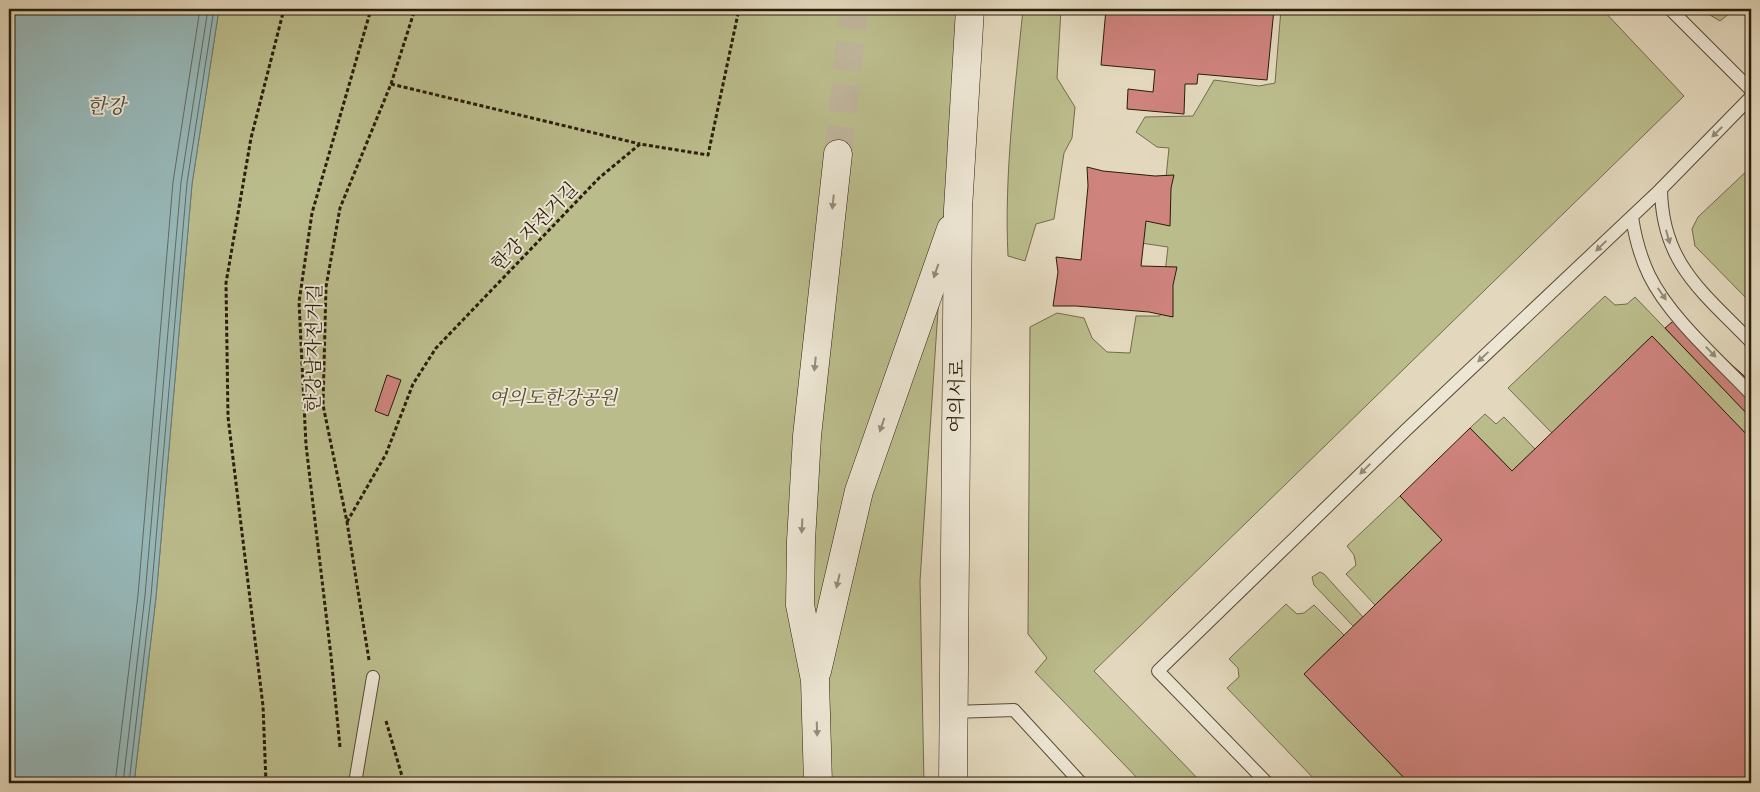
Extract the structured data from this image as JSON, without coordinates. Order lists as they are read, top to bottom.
{
  "streets": {
    "main road": ["여의서로"],
    "path": ["한강 자전거길", "한강남자전거길"]
  },
  "crossings": [
    ["한강 자전거길", "한강남자전거길"]
  ],
  "water": ["한강"],
  "parks": ["여의도한강공원"]
}
